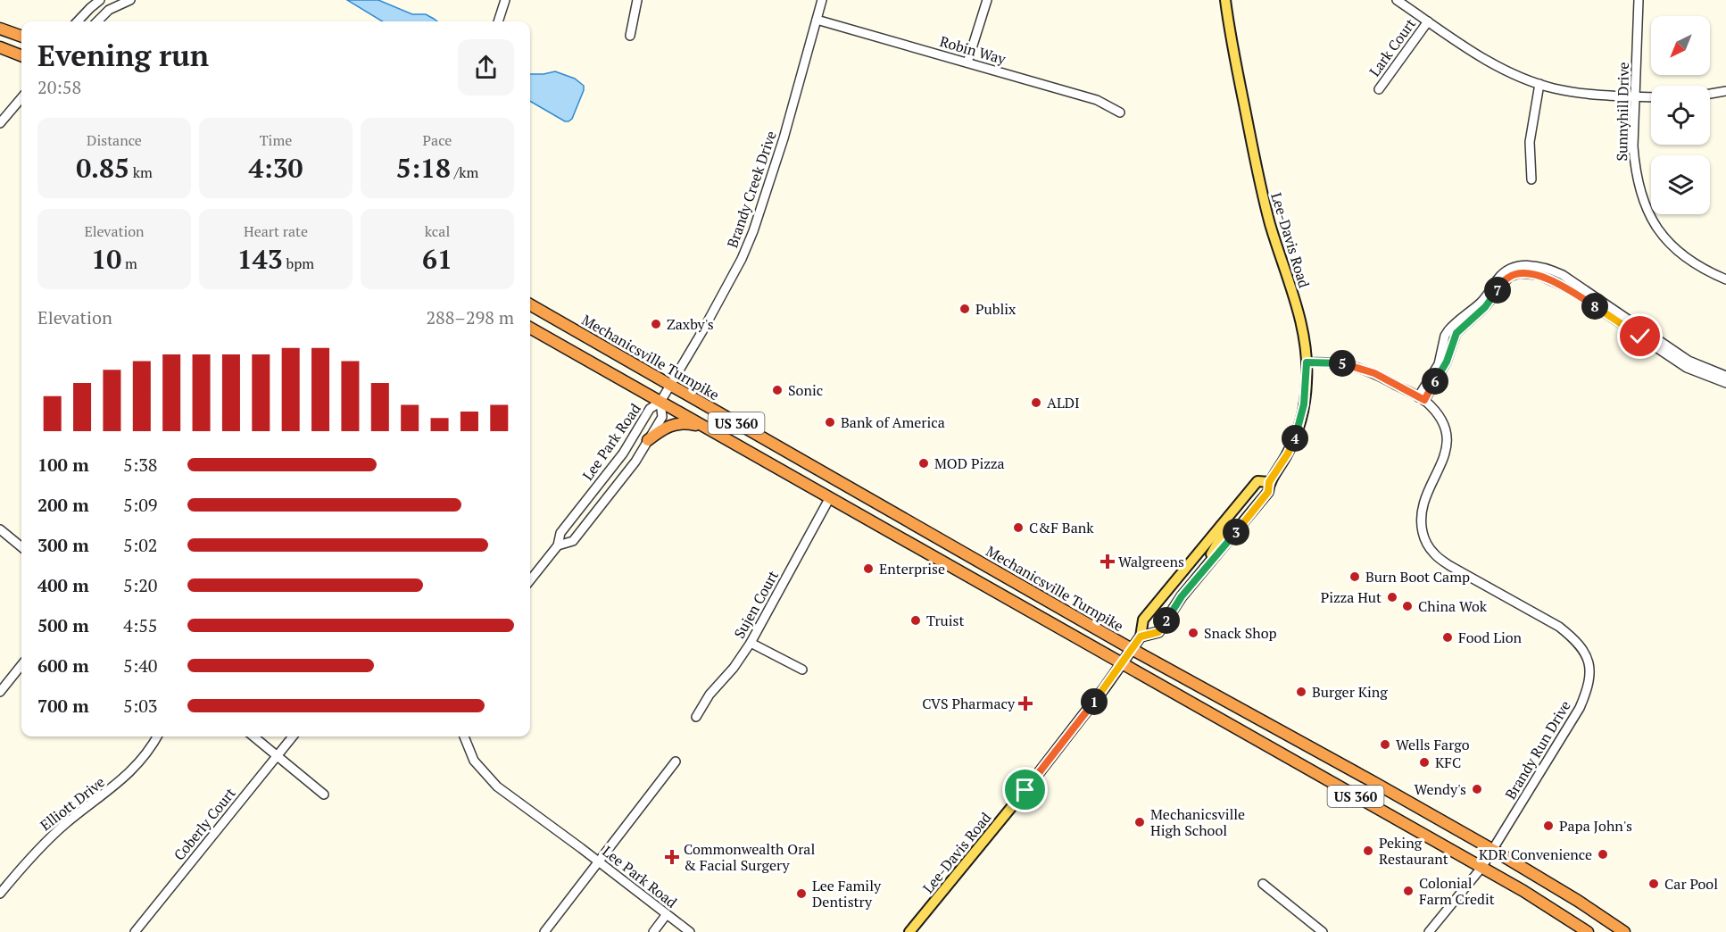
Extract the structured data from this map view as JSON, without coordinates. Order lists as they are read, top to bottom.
{
  "streets": {
    "highway": ["Mechanicsville Turnpike", "US 360"],
    "main road": ["Lee-Davis Road"],
    "street": [
      "Lark Court",
      "Robin Way",
      "Sunnyhill Drive",
      "Brandy Creek Drive",
      "Lee Park Road",
      "Sujen Court",
      "Brandy Run Drive",
      "Elliott Drive",
      "Coberly Court"
    ]
  },
  "crossings": [
    ["Robin Way", "Brandy Creek Drive"],
    ["Brandy Creek Drive", "Mechanicsville Turnpike"],
    ["Brandy Creek Drive", "US 360"],
    ["Brandy Creek Drive", "Lee Park Road"],
    ["Lee-Davis Road", "Mechanicsville Turnpike"],
    ["Lee-Davis Road", "US 360"],
    ["Mechanicsville Turnpike", "Brandy Run Drive"],
    ["US 360", "Lee Park Road"],
    ["US 360", "Sujen Court"],
    ["US 360", "Brandy Run Drive"]
  ],
  "places": {
    "other": [
      "Publix",
      "Zaxby's",
      "Sonic",
      "ALDI",
      "Bank of America",
      "MOD Pizza",
      "C&F Bank",
      "Enterprise",
      "Burn Boot Camp",
      "Pizza Hut",
      "China Wok",
      "Truist",
      "Snack Shop",
      "Food Lion",
      "Burger King",
      "Wells Fargo",
      "KFC",
      "Wendy's",
      "Mechanicsville High School",
      "Papa John's",
      "Peking Restaurant",
      "KDR Convenience",
      "Car Pool",
      "Colonial Farm Credit",
      "Lee Family Dentistry"
    ],
    "health": ["Walgreens", "CVS Pharmacy", "Commonwealth Oral & Facial Surgery"]
  },
  "north": "bottom left",
  "page": {
    "heading": ["Evening run", "20:58"],
    "stats": [
      ["Distance", "0.85 km"],
      ["Time", "4:30"],
      ["Pace", "5:18 /km"],
      ["Elevation", "10 m"],
      ["Heart rate", "143 bpm"],
      ["kcal", "61"]
    ],
    "pins": [
      "7",
      "8",
      "5",
      "6",
      "4",
      "3",
      "2",
      "1"
    ],
    "chart": ["Elevation", "288–298 m"],
    "list": [
      {
        "name": "100 m",
        "note": "5:38"
      },
      {
        "name": "200 m",
        "note": "5:09"
      },
      {
        "name": "300 m",
        "note": "5:02"
      },
      {
        "name": "400 m",
        "note": "5:20"
      },
      {
        "name": "500 m",
        "note": "4:55"
      },
      {
        "name": "600 m",
        "note": "5:40"
      },
      {
        "name": "700 m",
        "note": "5:03"
      }
    ]
  }
}
